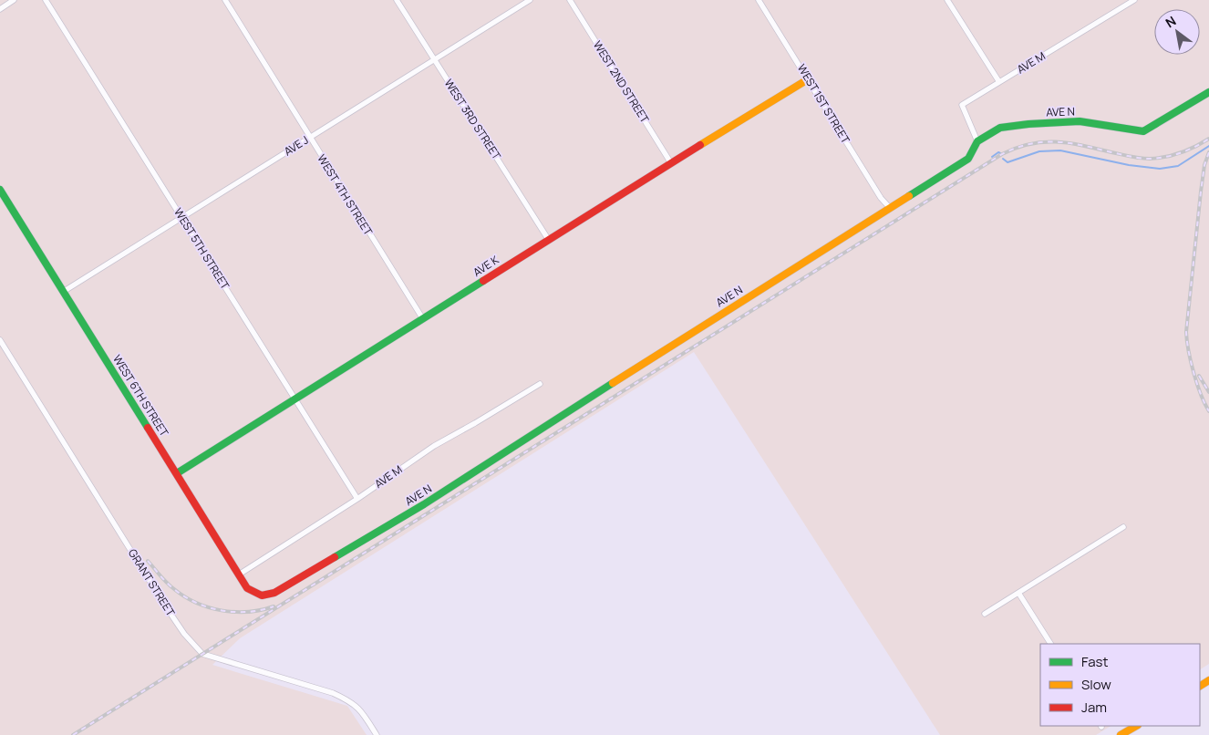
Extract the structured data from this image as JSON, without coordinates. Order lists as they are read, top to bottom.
{
  "streets": {
    "street": [
      "AVE M",
      "WEST 2ND STREET",
      "WEST 1ST STREET",
      "AVE N",
      "WEST 3RD STREET",
      "AVE J",
      "WEST 4TH STREET",
      "WEST 5TH STREET",
      "AVE K",
      "WEST 6TH STREET",
      "GRANT STREET"
    ]
  },
  "crossings": [
    ["AVE M", "AVE N"],
    ["AVE M", "WEST 5TH STREET"],
    ["AVE M", "WEST 6TH STREET"],
    ["WEST 2ND STREET", "AVE K"],
    ["WEST 1ST STREET", "AVE N"],
    ["WEST 1ST STREET", "AVE K"],
    ["AVE N", "WEST 6TH STREET"],
    ["WEST 3RD STREET", "AVE J"],
    ["WEST 3RD STREET", "AVE K"],
    ["AVE J", "WEST 4TH STREET"],
    ["AVE J", "WEST 5TH STREET"],
    ["AVE J", "WEST 6TH STREET"],
    ["WEST 4TH STREET", "AVE K"],
    ["WEST 5TH STREET", "AVE K"],
    ["AVE K", "WEST 6TH STREET"]
  ],
  "legend": ["Fast", "Slow", "Jam"],
  "north": "top left"
}
